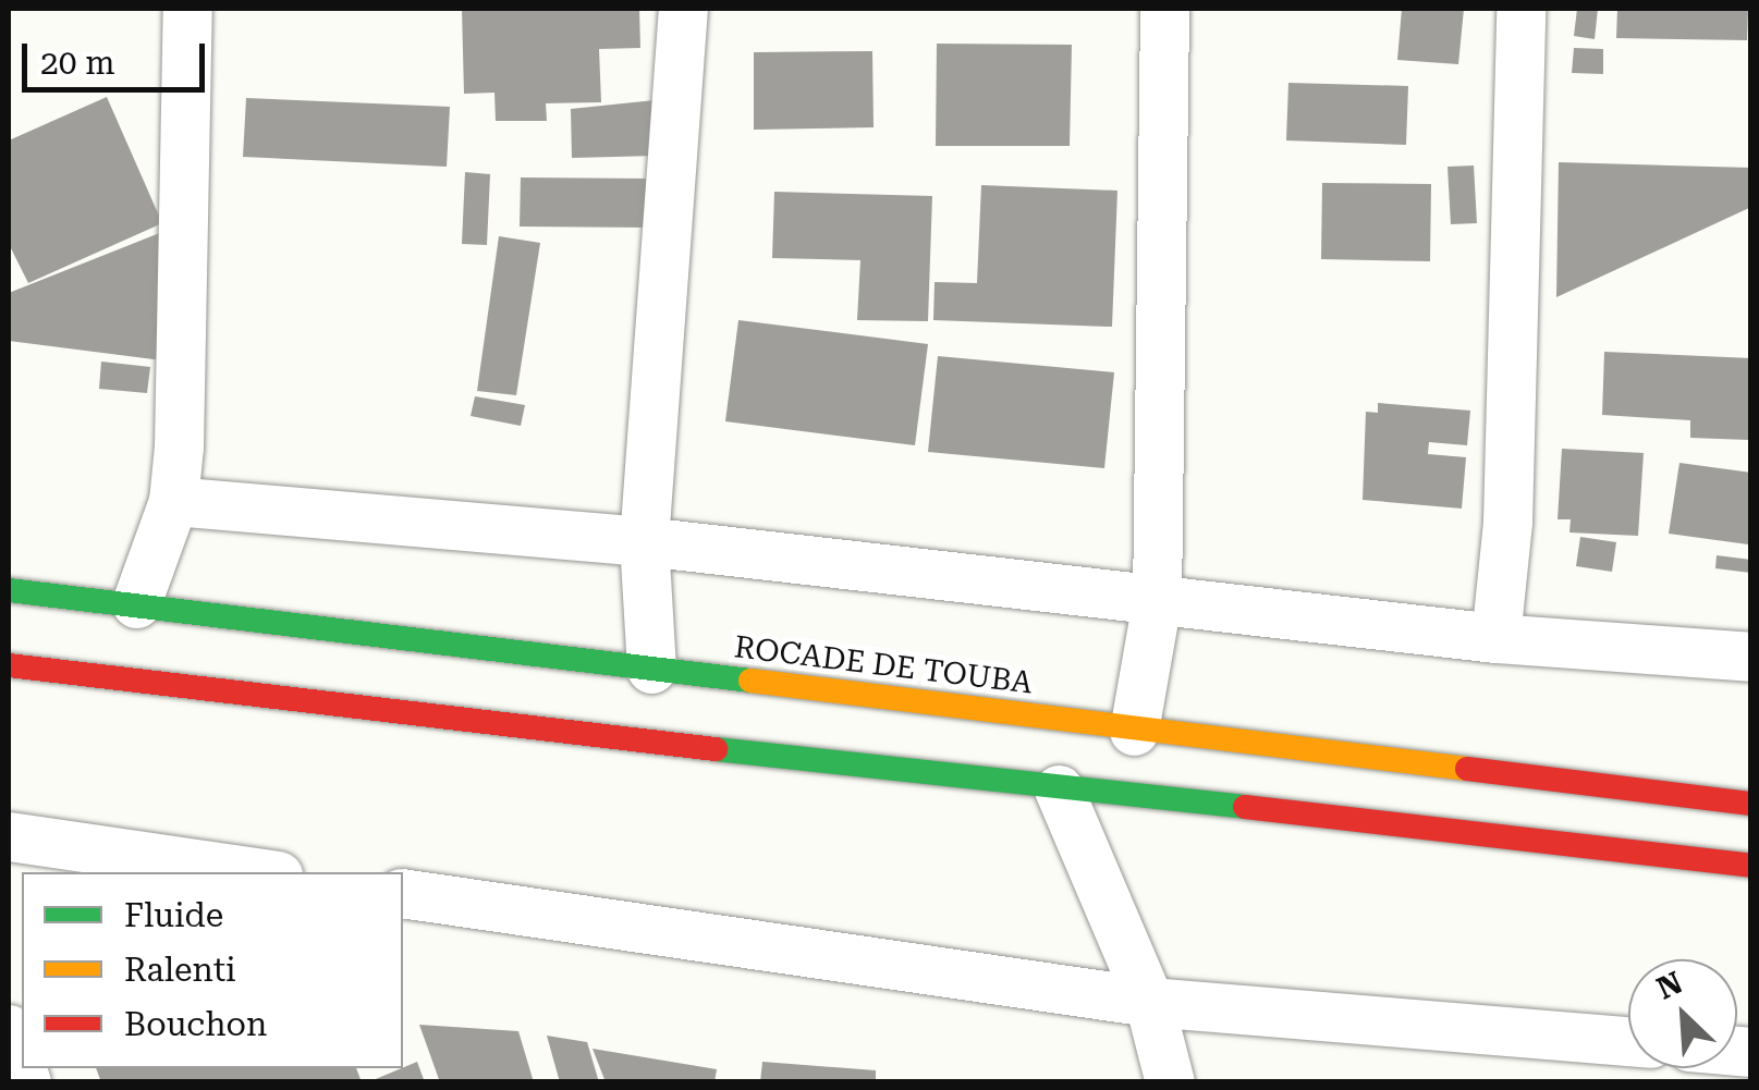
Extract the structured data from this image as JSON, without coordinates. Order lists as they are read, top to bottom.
{
  "streets": {
    "main road": ["ROCADE DE TOUBA"]
  },
  "legend": ["Fluide", "Ralenti", "Bouchon"],
  "scale_bar": "20 m",
  "north": "top left"
}
